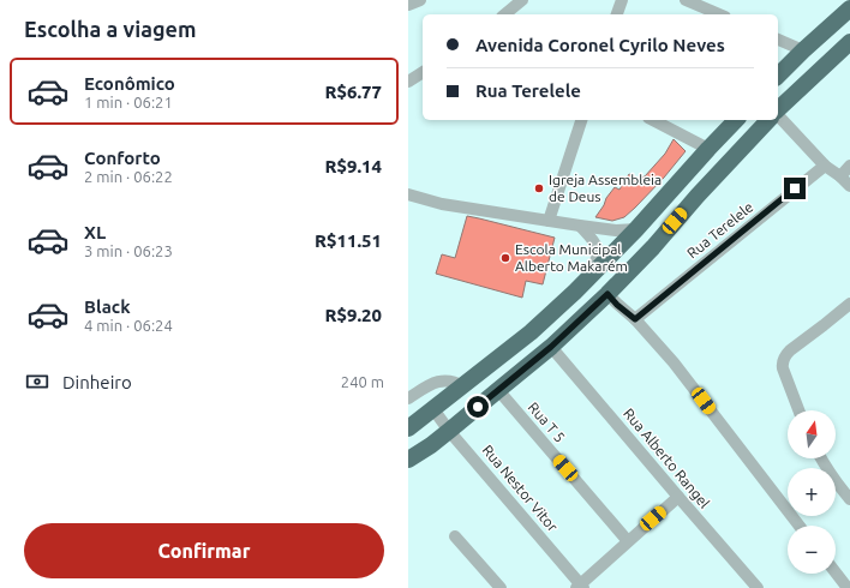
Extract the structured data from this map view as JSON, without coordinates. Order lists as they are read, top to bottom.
{
  "streets": {
    "street": [
      "Rua Terelele",
      "Rua T 5",
      "Rua Alberto Rangel",
      "Rua Nestor Vitor"
    ]
  },
  "places": ["Igreja Assembleia de Deus", "Escola Municipal Alberto Makarém"],
  "north": "top",
  "page": {
    "heading": "Escolha a viagem",
    "banner": ["Avenida Coronel Cyrilo Neves", "Rua Terelele"],
    "list": [
      {
        "name": "Econômico",
        "note": "1 min · 06:21",
        "value": "R$6.77"
      },
      {
        "name": "Conforto",
        "note": "2 min · 06:22",
        "value": "R$9.14"
      },
      {
        "name": "XL",
        "note": "3 min · 06:23",
        "value": "R$11.51"
      },
      {
        "name": "Black",
        "note": "4 min · 06:24",
        "value": "R$9.20"
      }
    ],
    "pay": ["Dinheiro", "240 m"],
    "map_buttons": ["+", "−"],
    "buttons": "Confirmar"
  }
}
